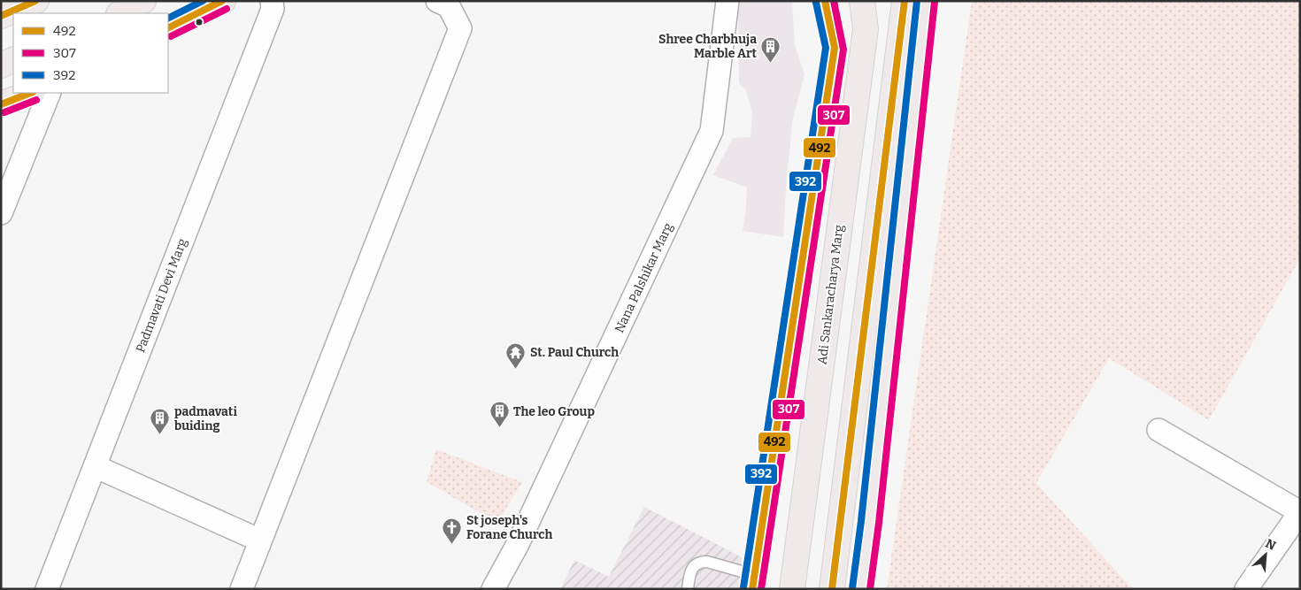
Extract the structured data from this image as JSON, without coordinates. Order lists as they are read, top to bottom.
{
  "streets": {
    "main road": ["Adi Sankaracharya Marg"],
    "street": ["Nana Palshikar Marg", "Padmavati Devi Marg"]
  },
  "places": {
    "building": ["Shree Charbhuja Marble Art", "The leo Group", "padmavati buiding"],
    "temple": ["St. Paul Church"],
    "church": ["St joseph's Forane Church"]
  },
  "lines": ["transit line 492", "transit line 307", "transit line 392"],
  "legend": ["492", "307", "392"],
  "north": "top right"
}
